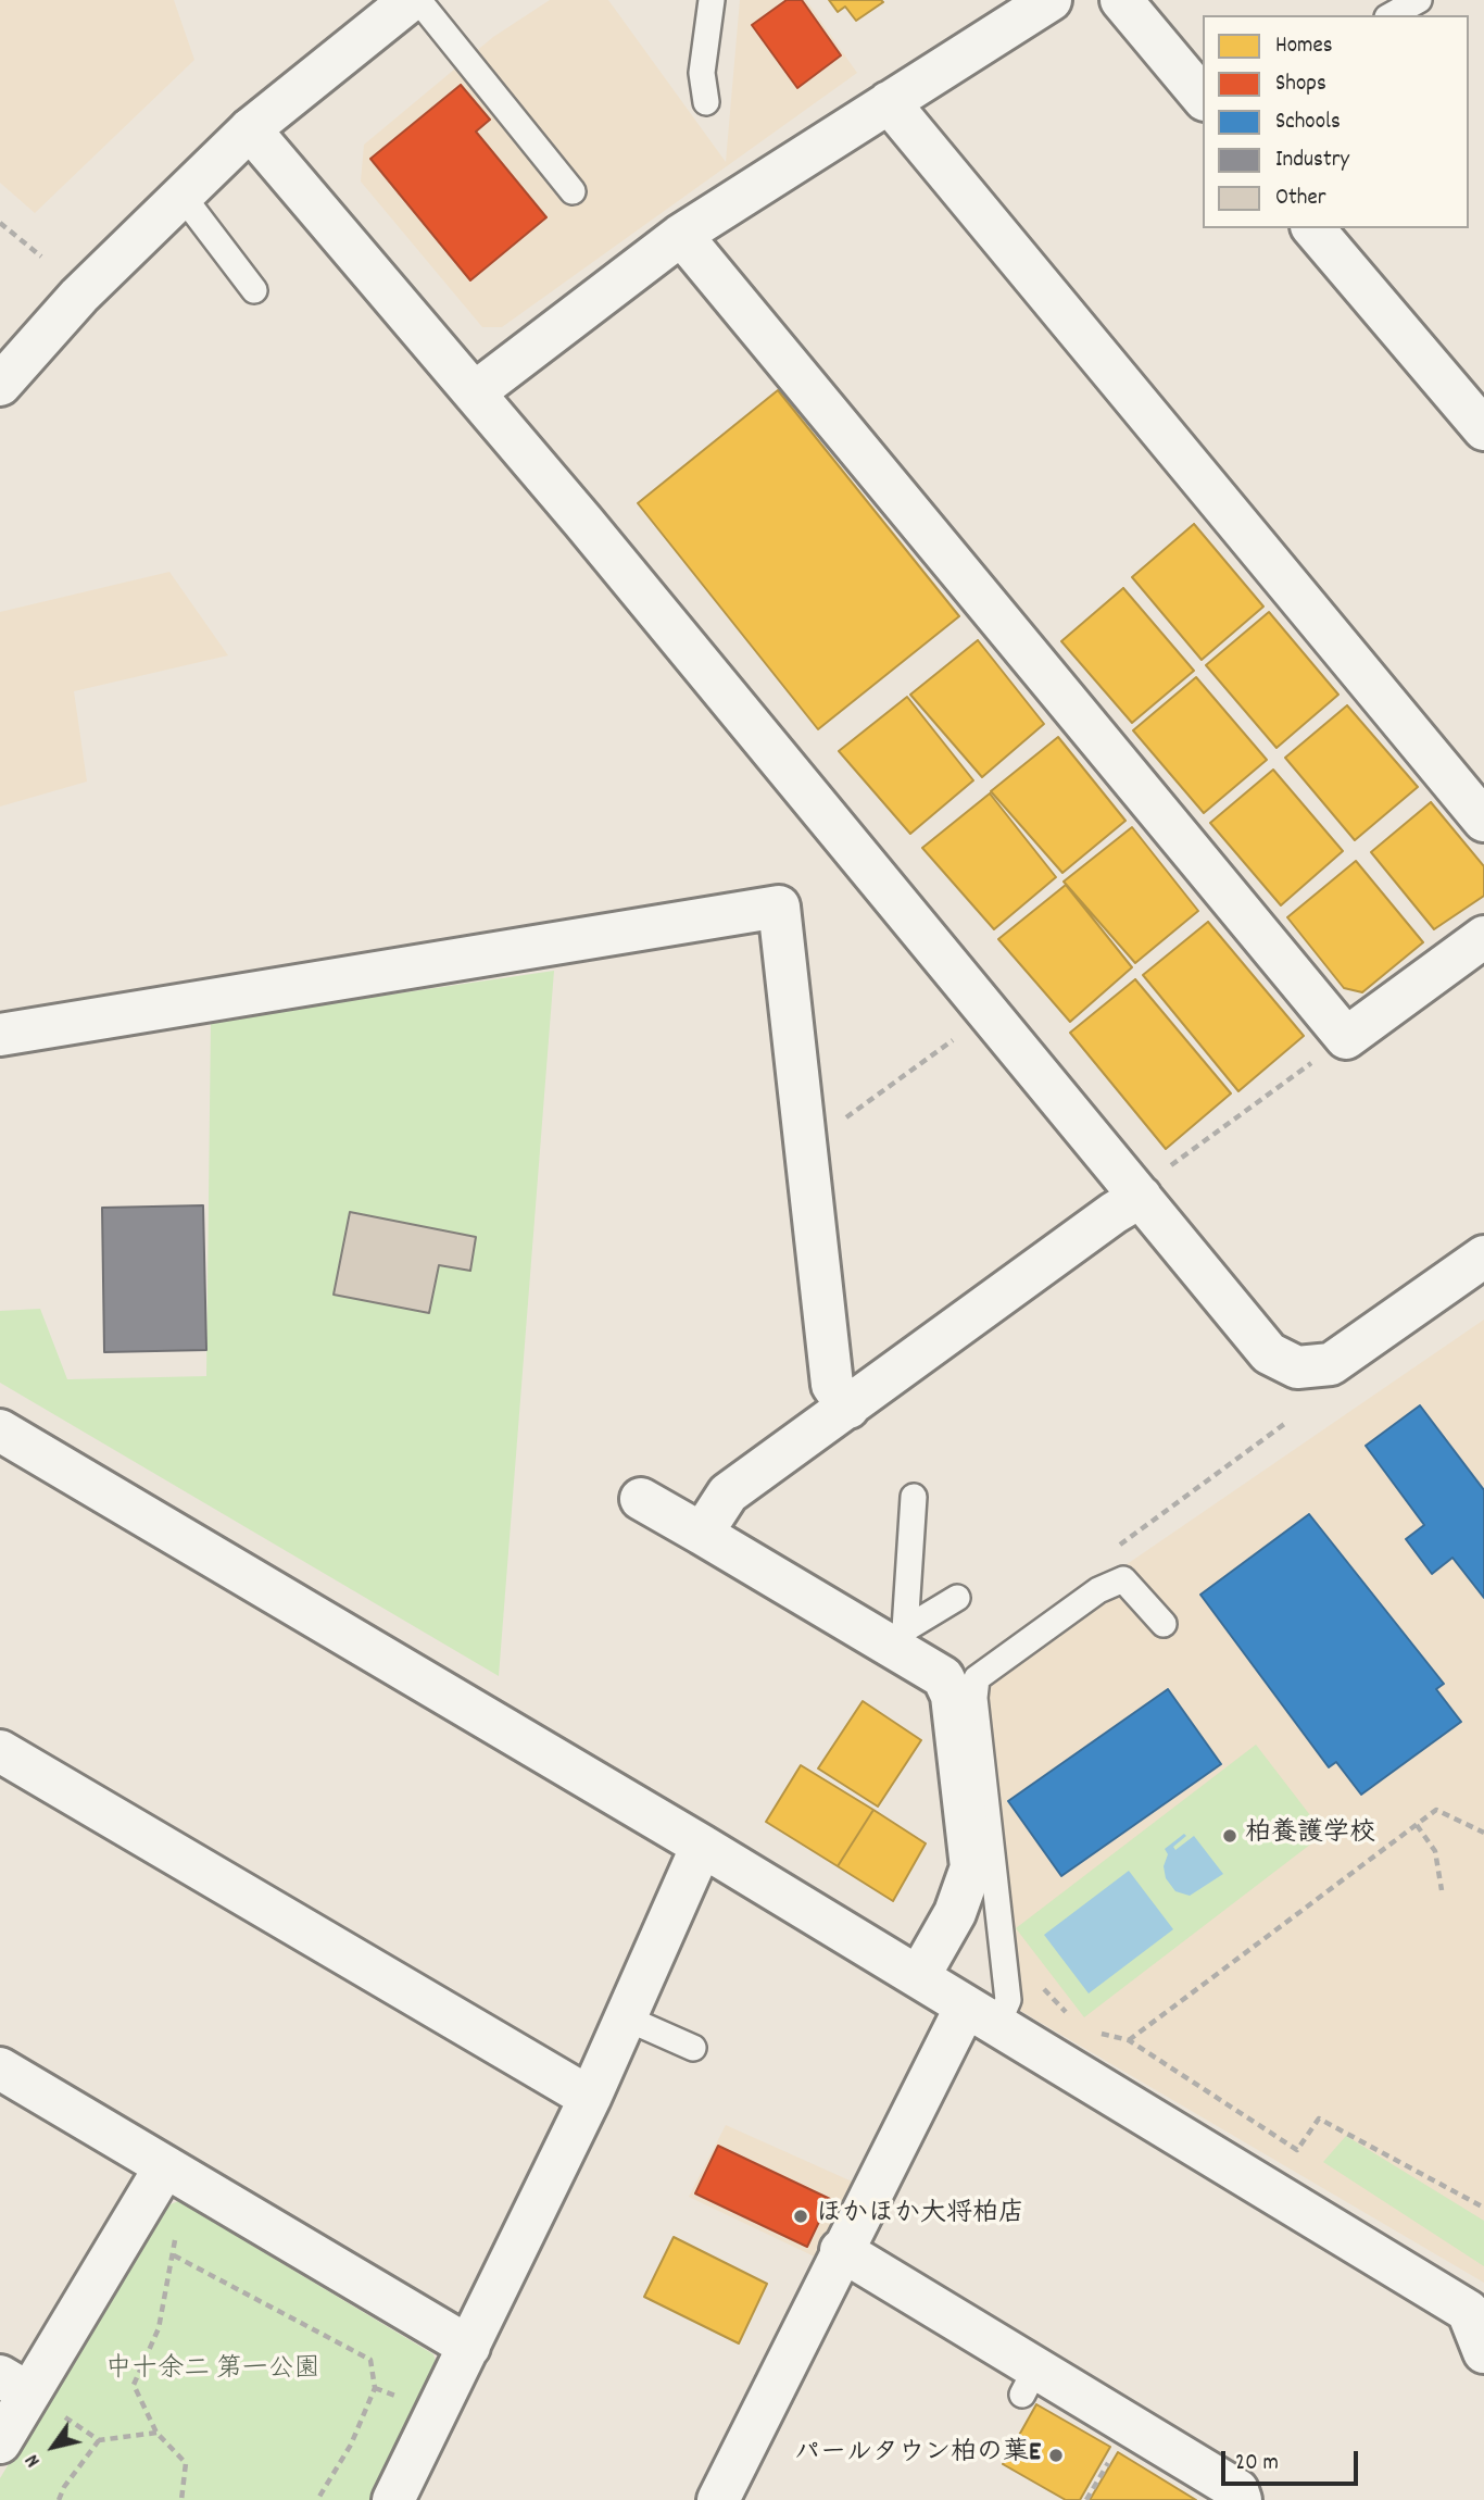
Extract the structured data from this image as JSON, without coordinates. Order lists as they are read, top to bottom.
{
  "parks": ["中十余二 第一公園"],
  "places": ["柏養護学校", "ほかほか大将柏店", "パールタウン柏の葉E"],
  "legend": [
    "Homes",
    "Shops",
    "Schools",
    "Industry",
    "Other"
  ],
  "scale_bar": "20 m",
  "north": "bottom left"
}
